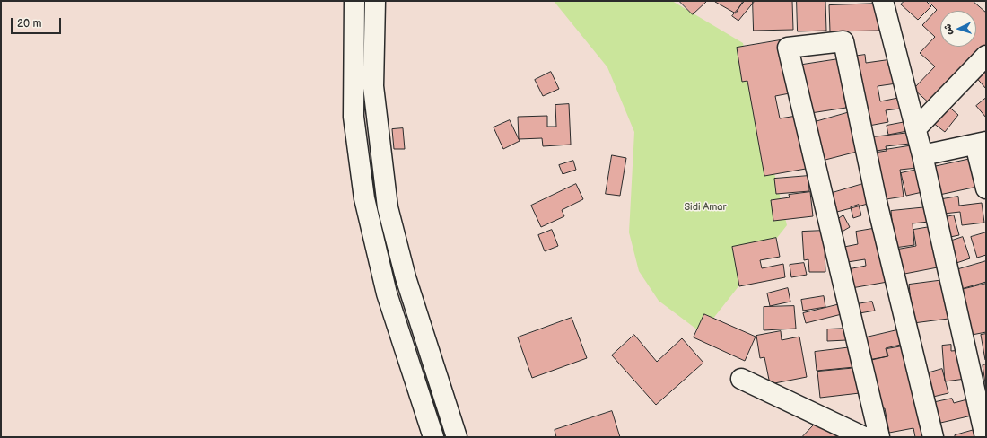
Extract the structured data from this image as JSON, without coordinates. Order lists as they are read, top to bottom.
{
  "parks": ["Sidi Amar"],
  "scale_bar": "20 m",
  "north": "left"
}
